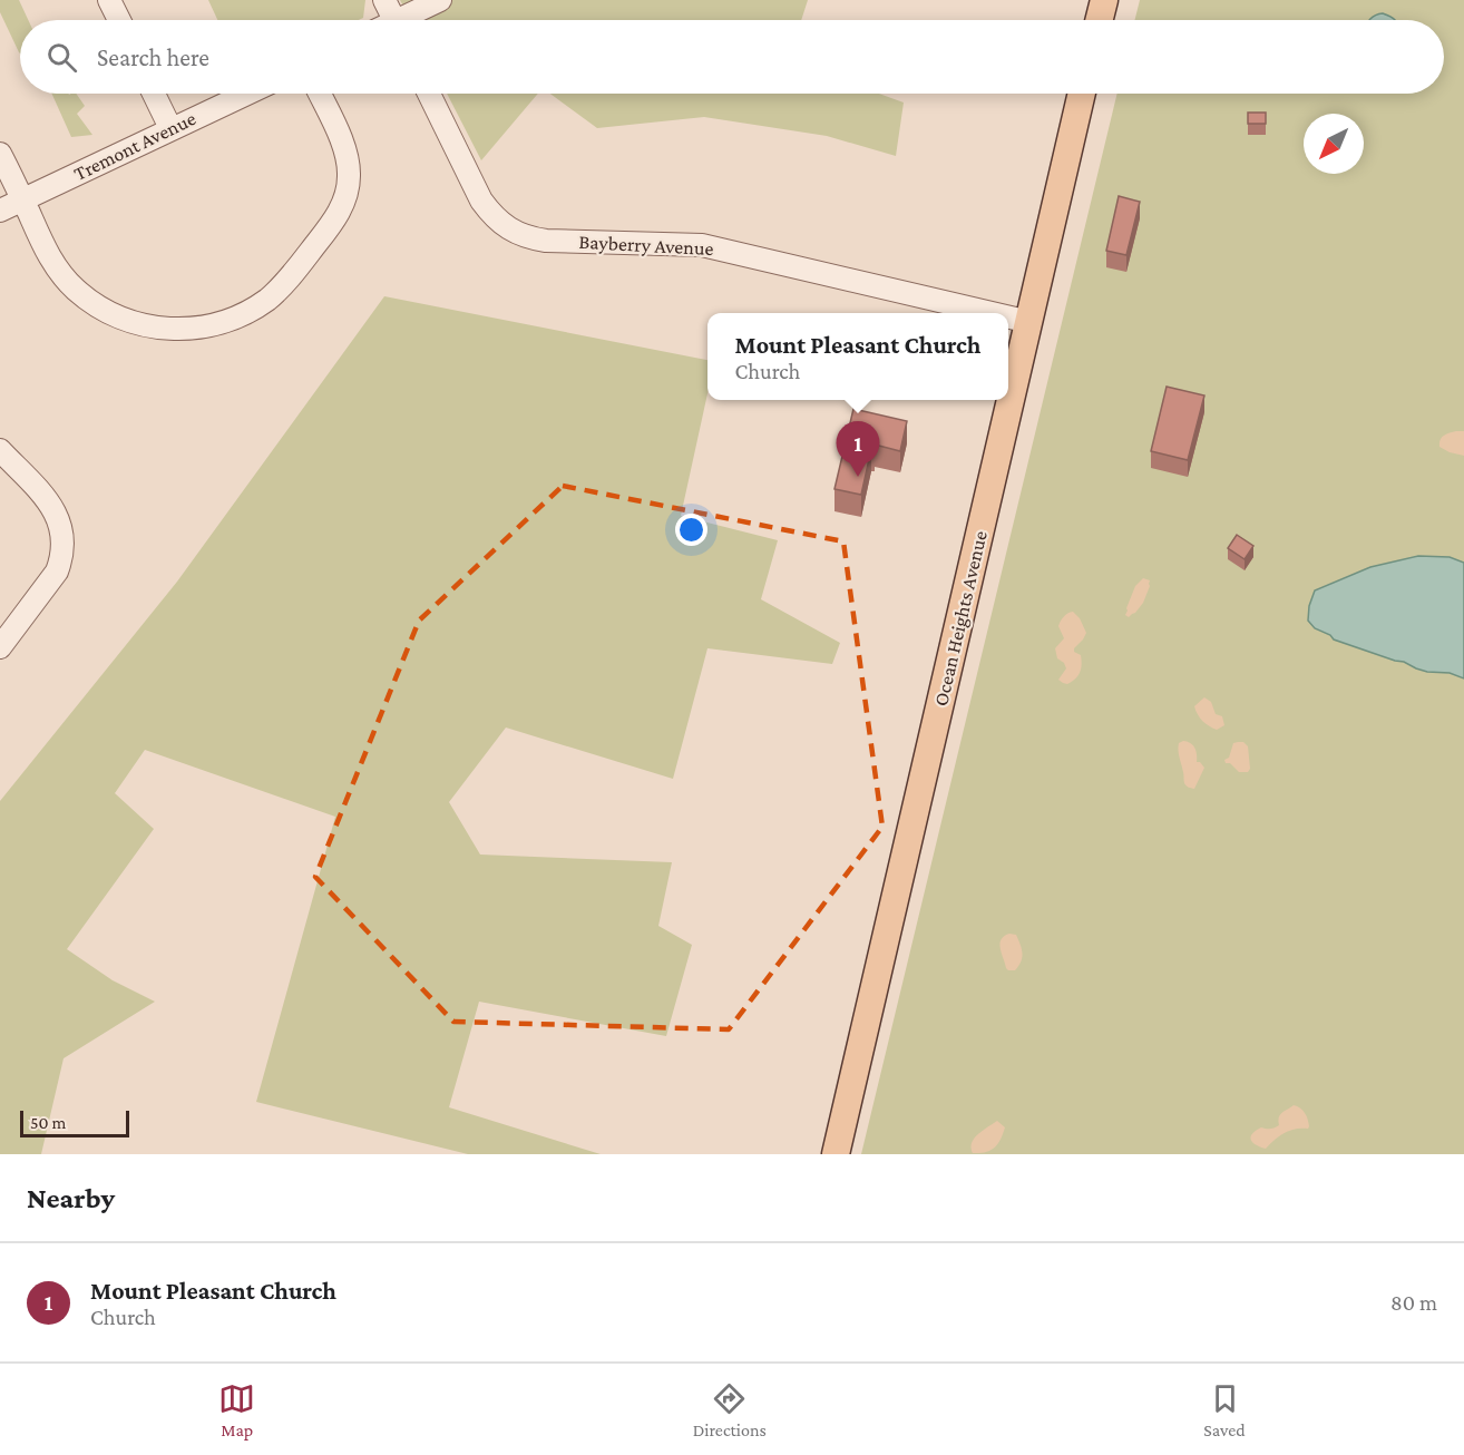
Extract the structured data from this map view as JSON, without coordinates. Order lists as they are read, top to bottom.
{
  "streets": {
    "main road": ["Ocean Heights Avenue"],
    "street": ["Tremont Avenue", "Bayberry Avenue"]
  },
  "crossings": [
    ["Bayberry Avenue", "Ocean Heights Avenue"]
  ],
  "scale_bar": "50 m",
  "north": "bottom left",
  "page": {
    "search": "Search here",
    "popup": ["Mount Pleasant Church", "Church"],
    "pins": "1",
    "scale": "50 m",
    "heading": "Nearby",
    "list": [
      {
        "mark": "1",
        "name": "Mount Pleasant Church",
        "note": "Church",
        "value": "80 m"
      }
    ],
    "nav": ["Map", "Directions", "Saved"]
  }
}
